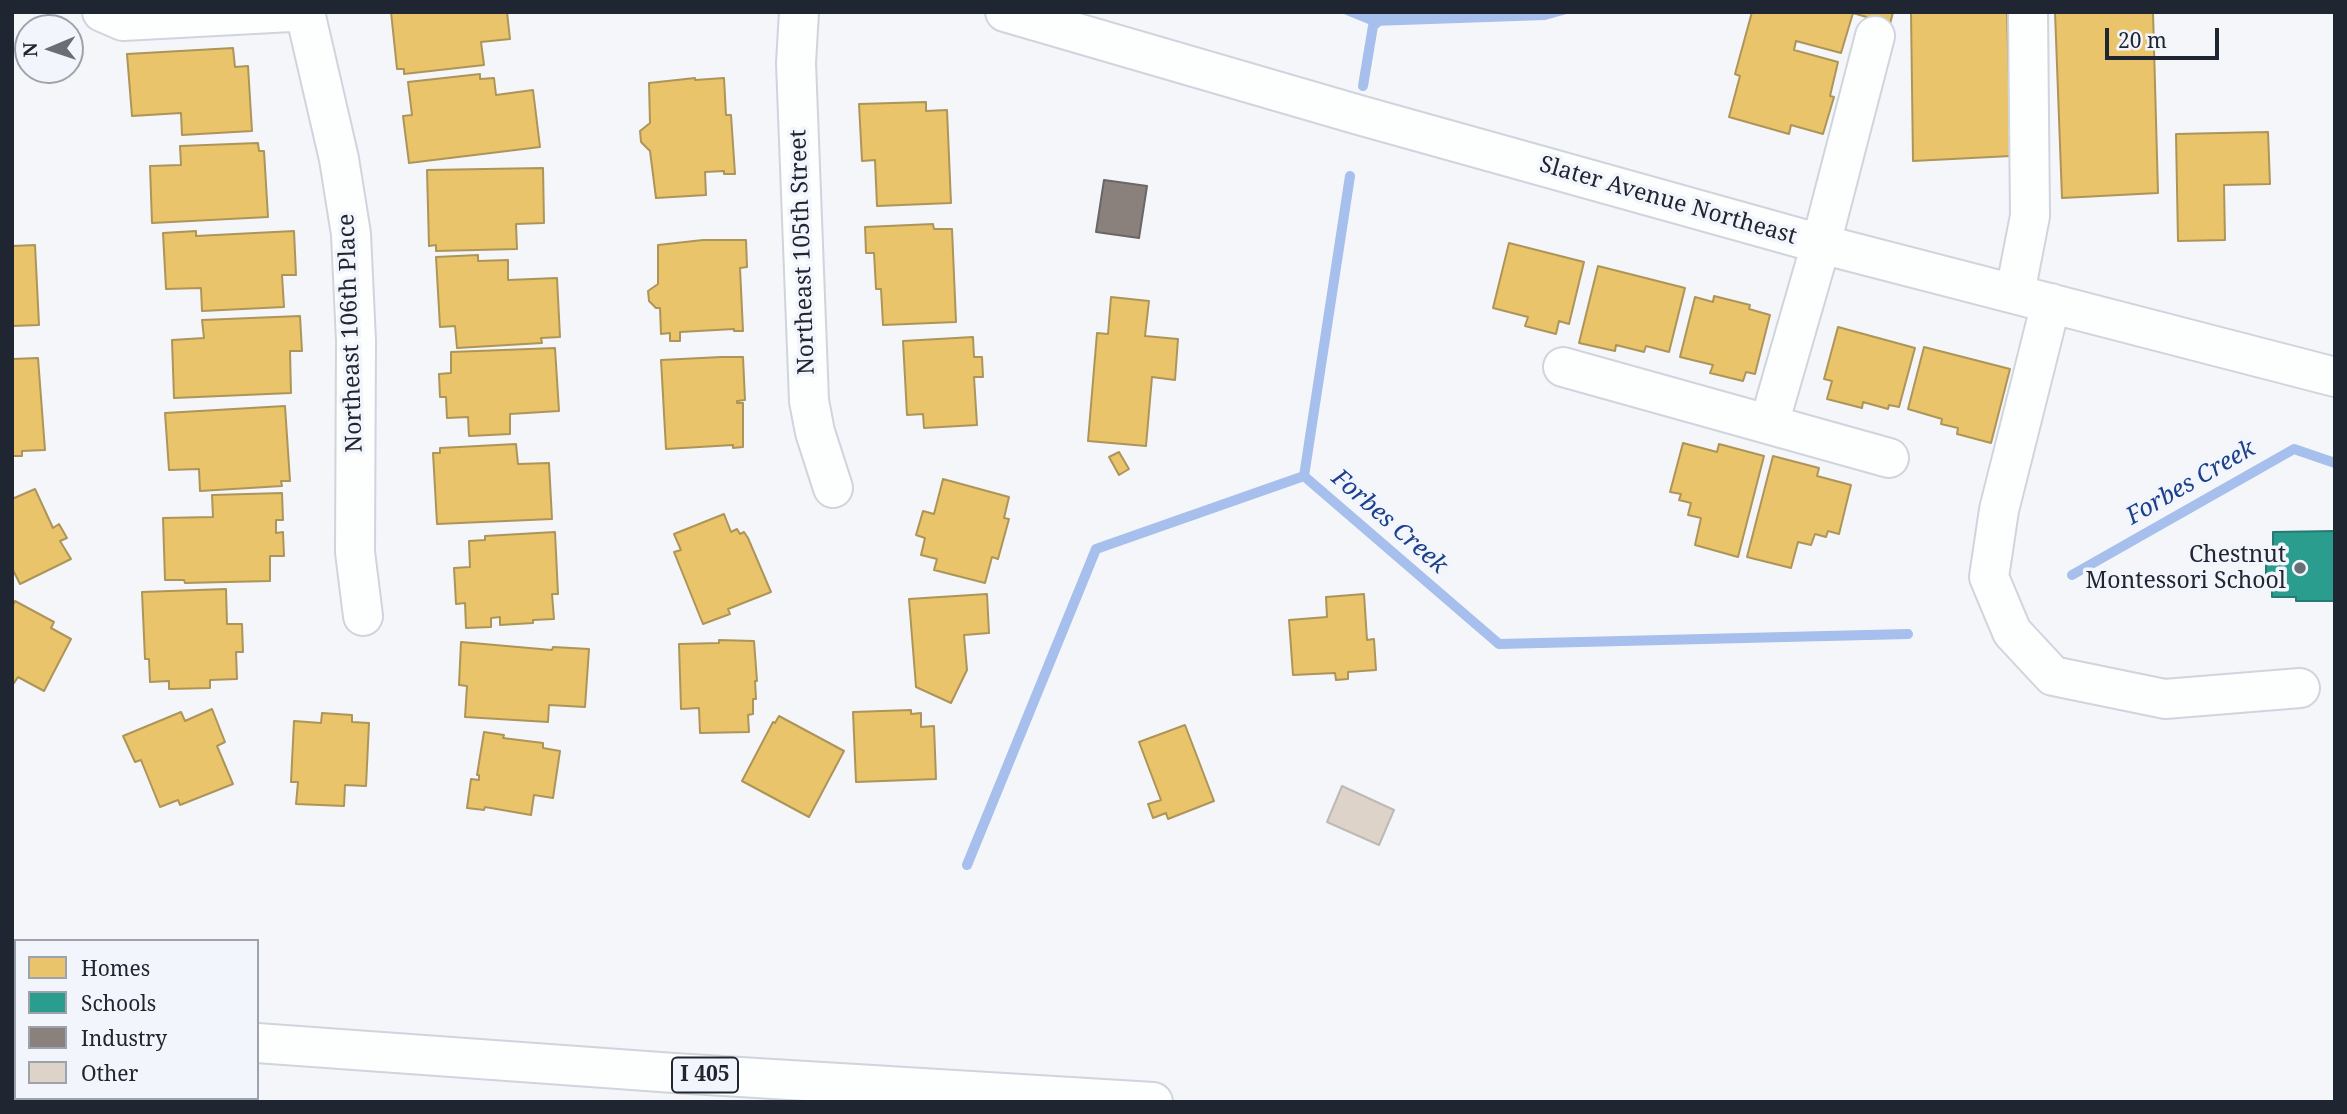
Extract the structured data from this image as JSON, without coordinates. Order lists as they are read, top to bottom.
{
  "streets": {
    "main road": [
      "Slater Avenue Northeast",
      "Northeast 105th Street",
      "Northeast 106th Place",
      "I 405"
    ]
  },
  "water": ["Forbes Creek"],
  "places": ["Chestnut Montessori School"],
  "legend": [
    "Homes",
    "Schools",
    "Industry",
    "Other"
  ],
  "scale_bar": "20 m",
  "north": "left"
}
